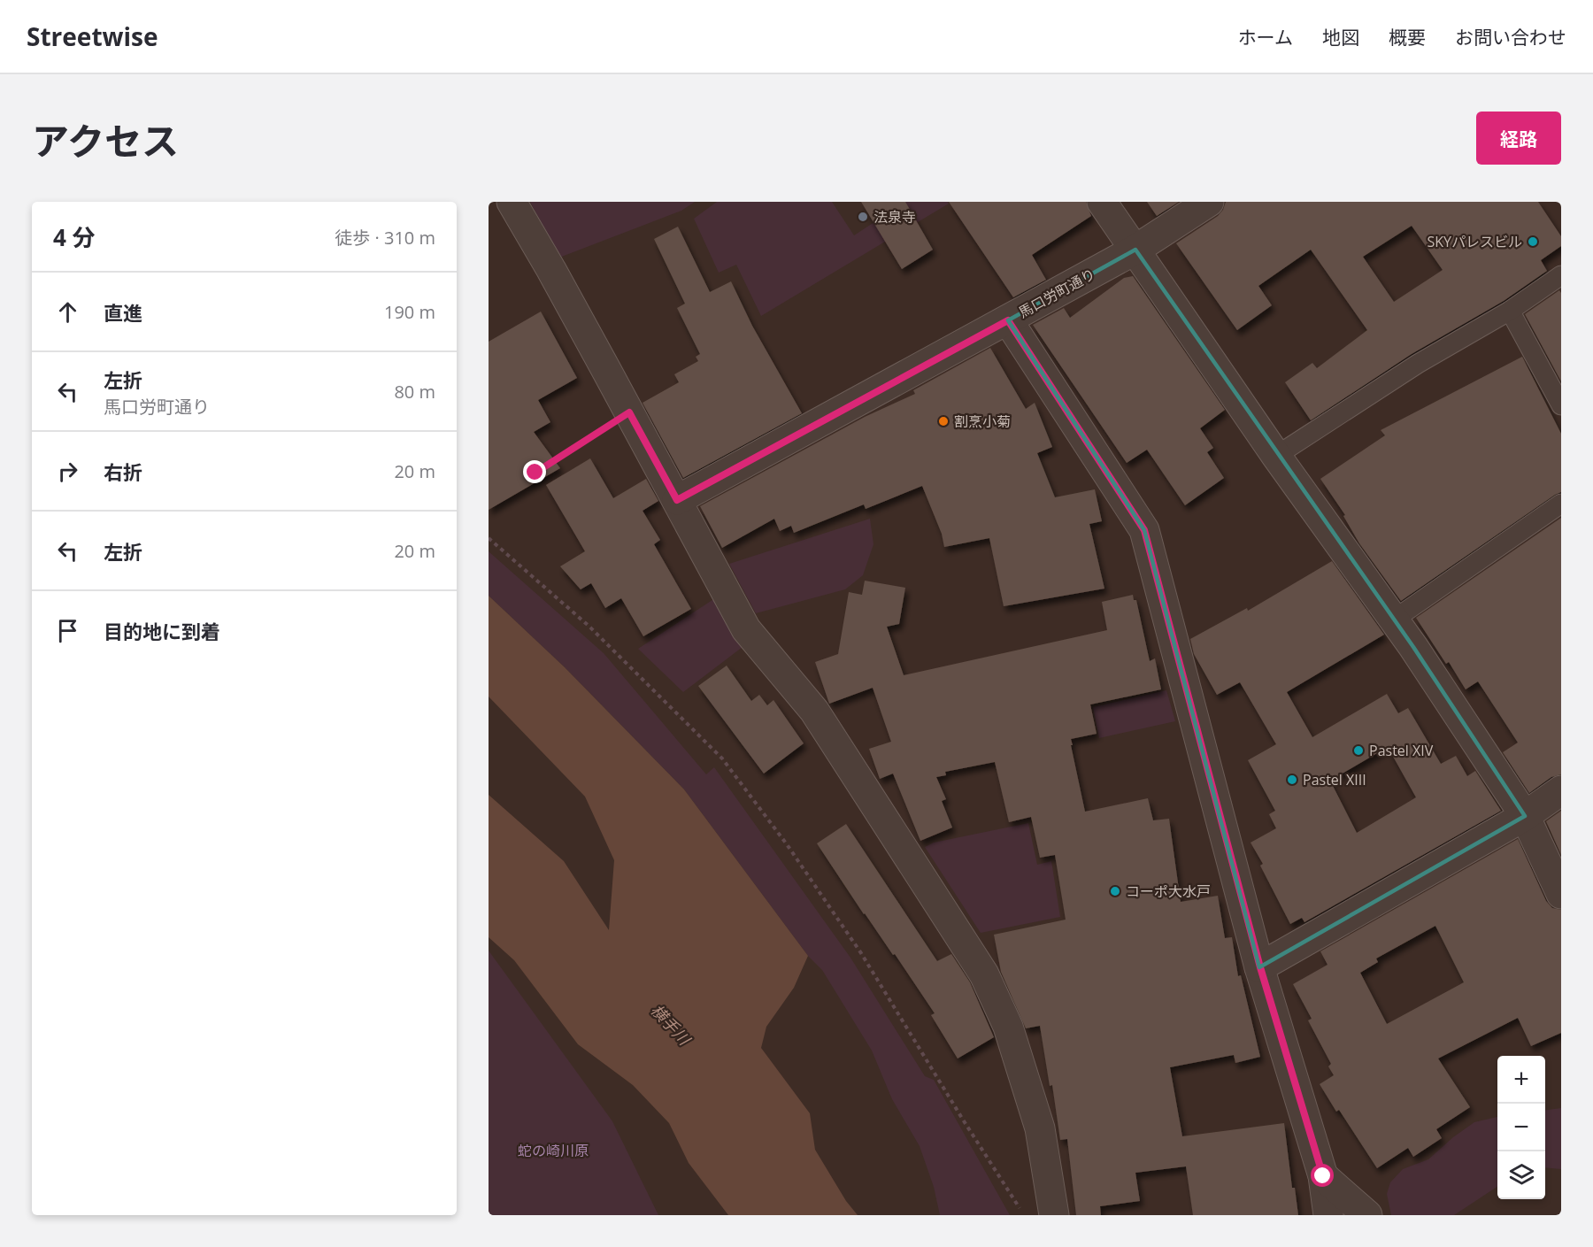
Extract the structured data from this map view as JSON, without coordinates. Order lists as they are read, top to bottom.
{
  "streets": {
    "street": ["馬口労町通り"]
  },
  "water": ["横手川"],
  "parks": ["蛇の崎川原"],
  "places": [
    "法泉寺",
    "SKYパレスビル",
    "割烹小菊",
    "Pastel XIV",
    "Pastel XIII",
    "コーポ大水戸"
  ],
  "page": {
    "header": "Streetwise",
    "nav": [
      "ホーム",
      "地図",
      "概要",
      "お問い合わせ"
    ],
    "title": "アクセス",
    "buttons": "経路",
    "heading": ["4 分", "徒歩 · 310 m"],
    "list": [
      ["直進", "190 m"],
      ["左折", "馬口労町通り", "80 m"],
      ["右折", "20 m"],
      ["左折", "20 m"],
      "目的地に到着"
    ],
    "map_buttons": ["+", "−"]
  }
}
